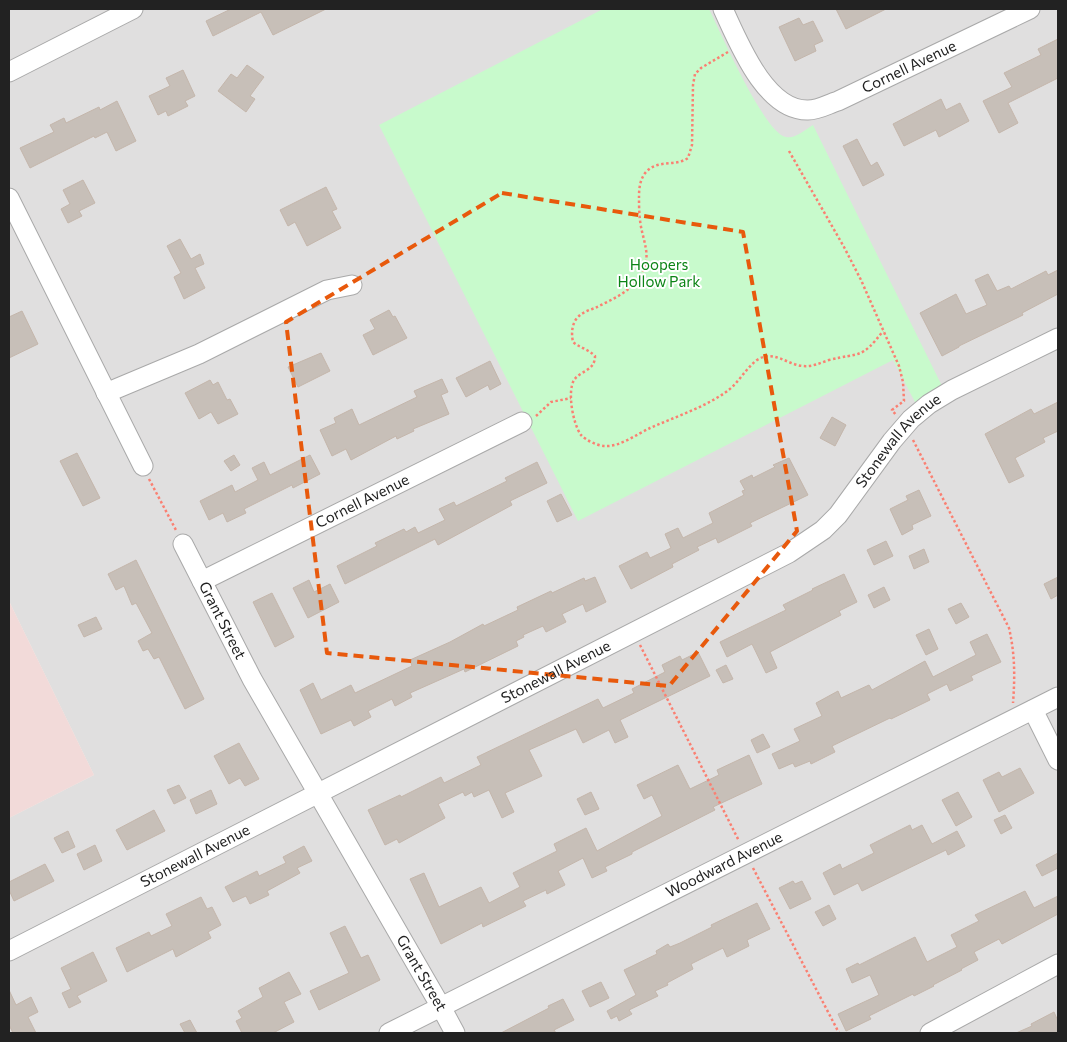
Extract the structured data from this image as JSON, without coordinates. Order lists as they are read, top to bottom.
{
  "streets": {
    "street": [
      "Cornell Avenue",
      "Stonewall Avenue",
      "Grant Street",
      "Woodward Avenue"
    ]
  },
  "crossings": [
    ["Cornell Avenue", "Grant Street"],
    ["Stonewall Avenue", "Grant Street"],
    ["Grant Street", "Woodward Avenue"]
  ],
  "parks": ["Hoopers Hollow Park"]
}
